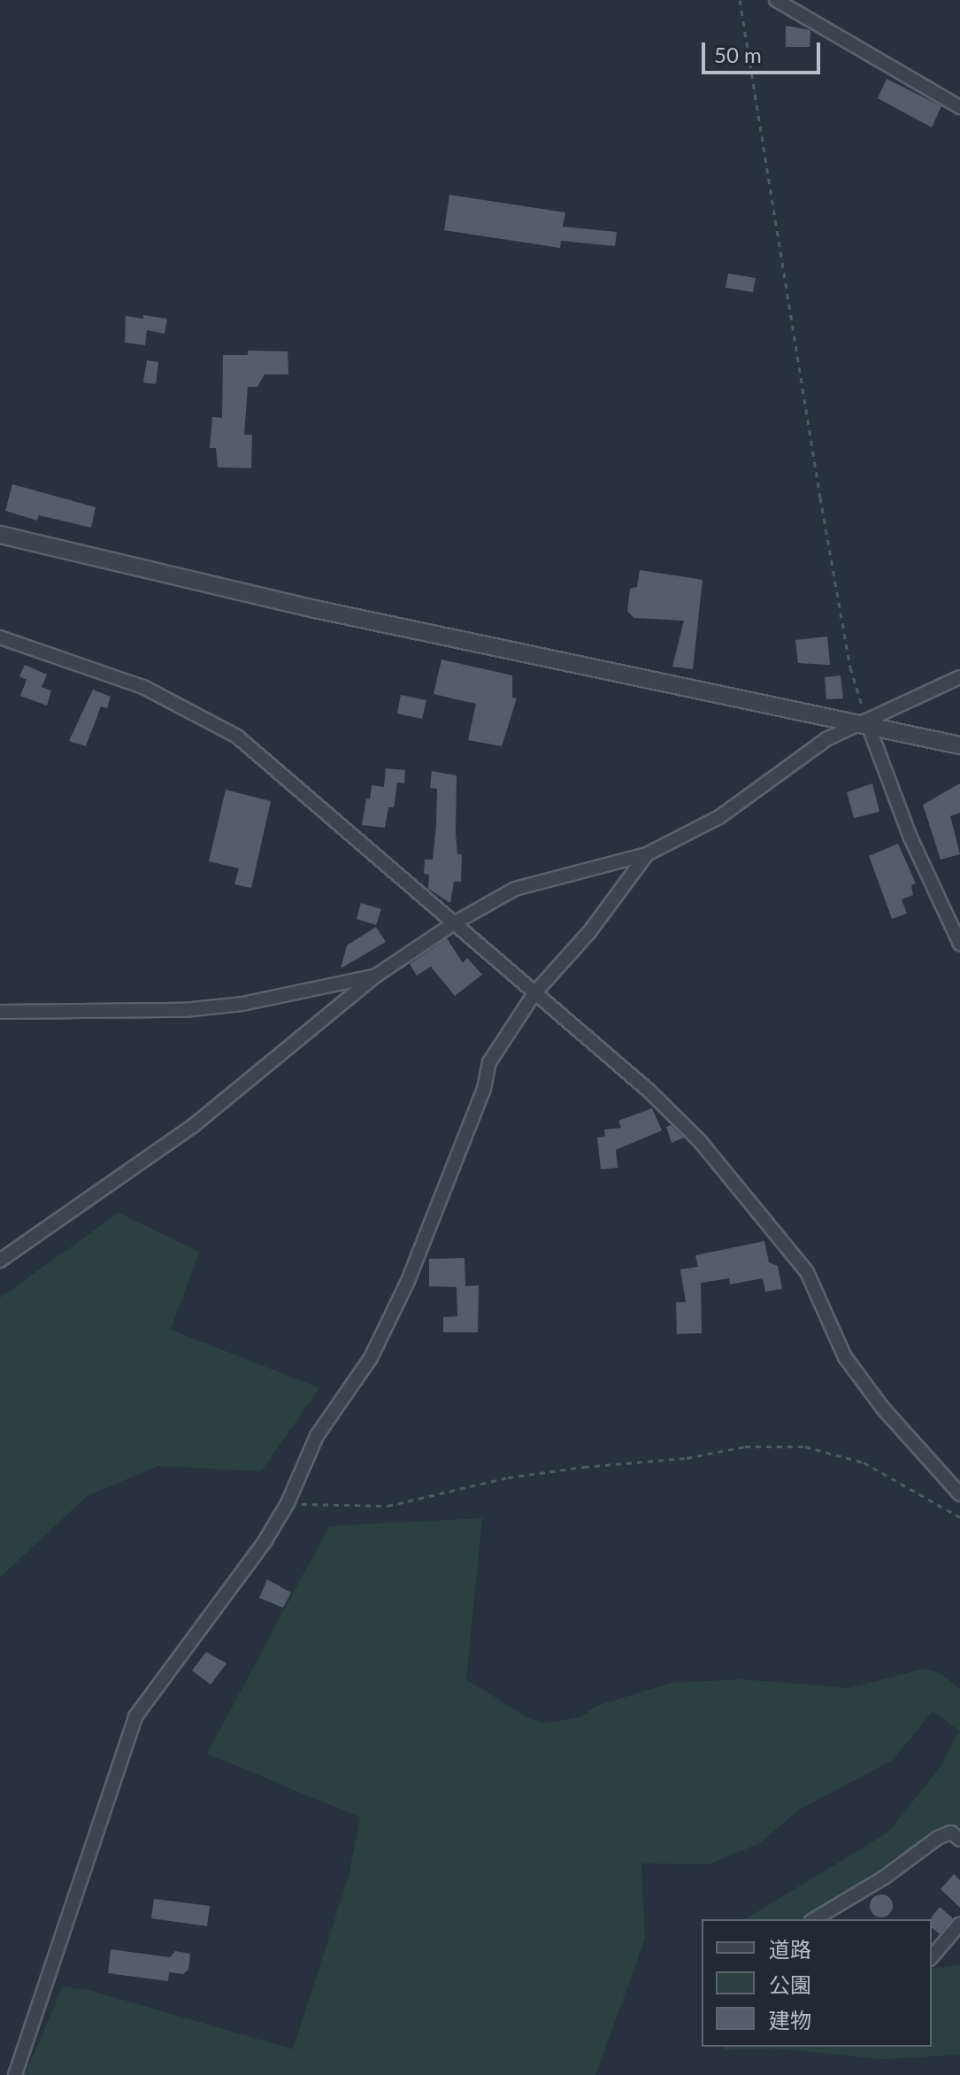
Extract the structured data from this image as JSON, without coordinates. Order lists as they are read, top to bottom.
{
  "legend": ["道路", "公園", "建物"],
  "scale_bar": "50 m"
}
